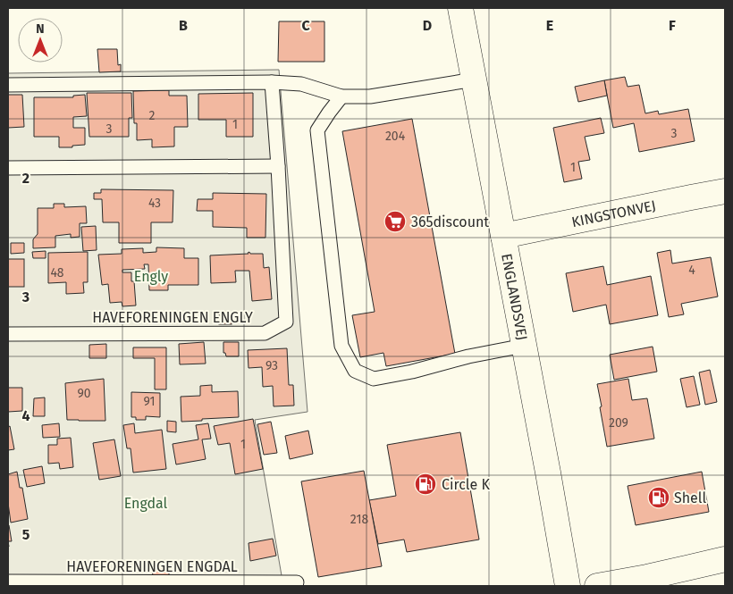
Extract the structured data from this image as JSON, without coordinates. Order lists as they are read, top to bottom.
{
  "streets": {
    "street": ["KINGSTONVEJ", "ENGLANDSVEJ"],
    "lane": ["HAVEFORENINGEN ENGLY", "HAVEFORENINGEN ENGDAL"]
  },
  "crossings": [
    ["KINGSTONVEJ", "ENGLANDSVEJ"]
  ],
  "parks": ["Engly", "Engdal"],
  "places": {
    "supermarket": ["365discount"],
    "fuel station": ["Circle K", "Shell"]
  },
  "house_numbers": [
    "2",
    "1",
    "3",
    "3",
    "204",
    "1",
    "43",
    "4",
    "48",
    "93",
    "90",
    "91",
    "209",
    "1",
    "218"
  ],
  "north": "top",
  "grid": {
    "columns": [
      "B",
      "C",
      "D",
      "E",
      "F"
    ],
    "rows": [
      "2",
      "3",
      "4",
      "5"
    ]
  }
}
